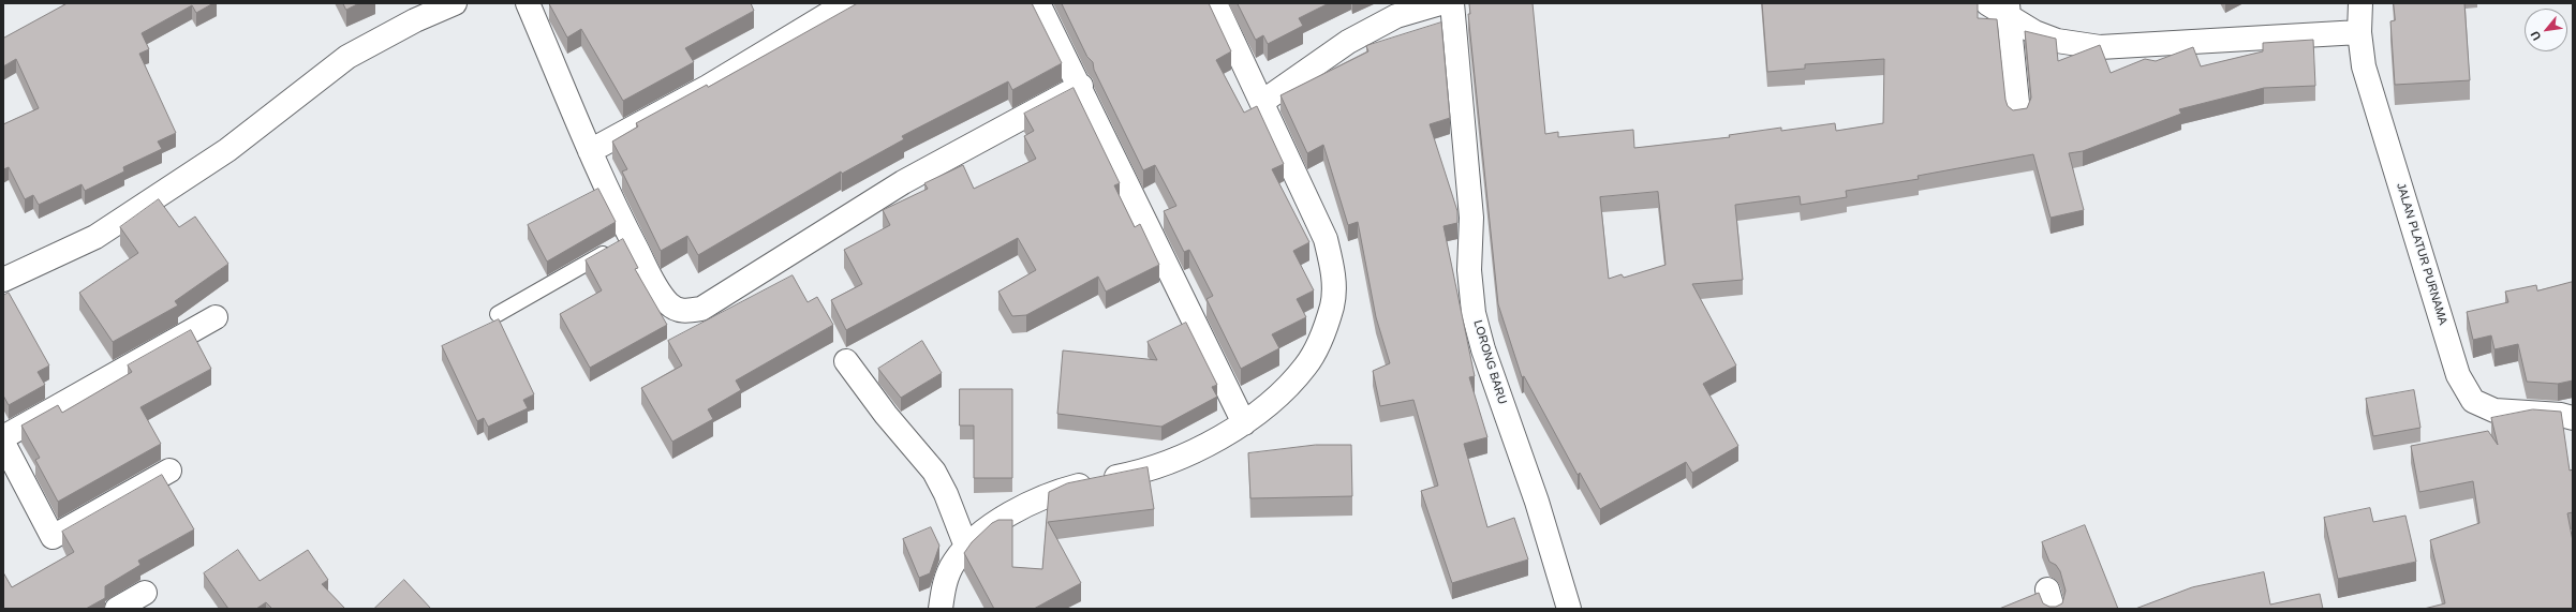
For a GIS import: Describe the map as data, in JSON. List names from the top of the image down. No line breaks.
{"streets":{"street":["JALAN PLATUR PURNAMA","LORONG BARU"]},"north":"bottom left"}
